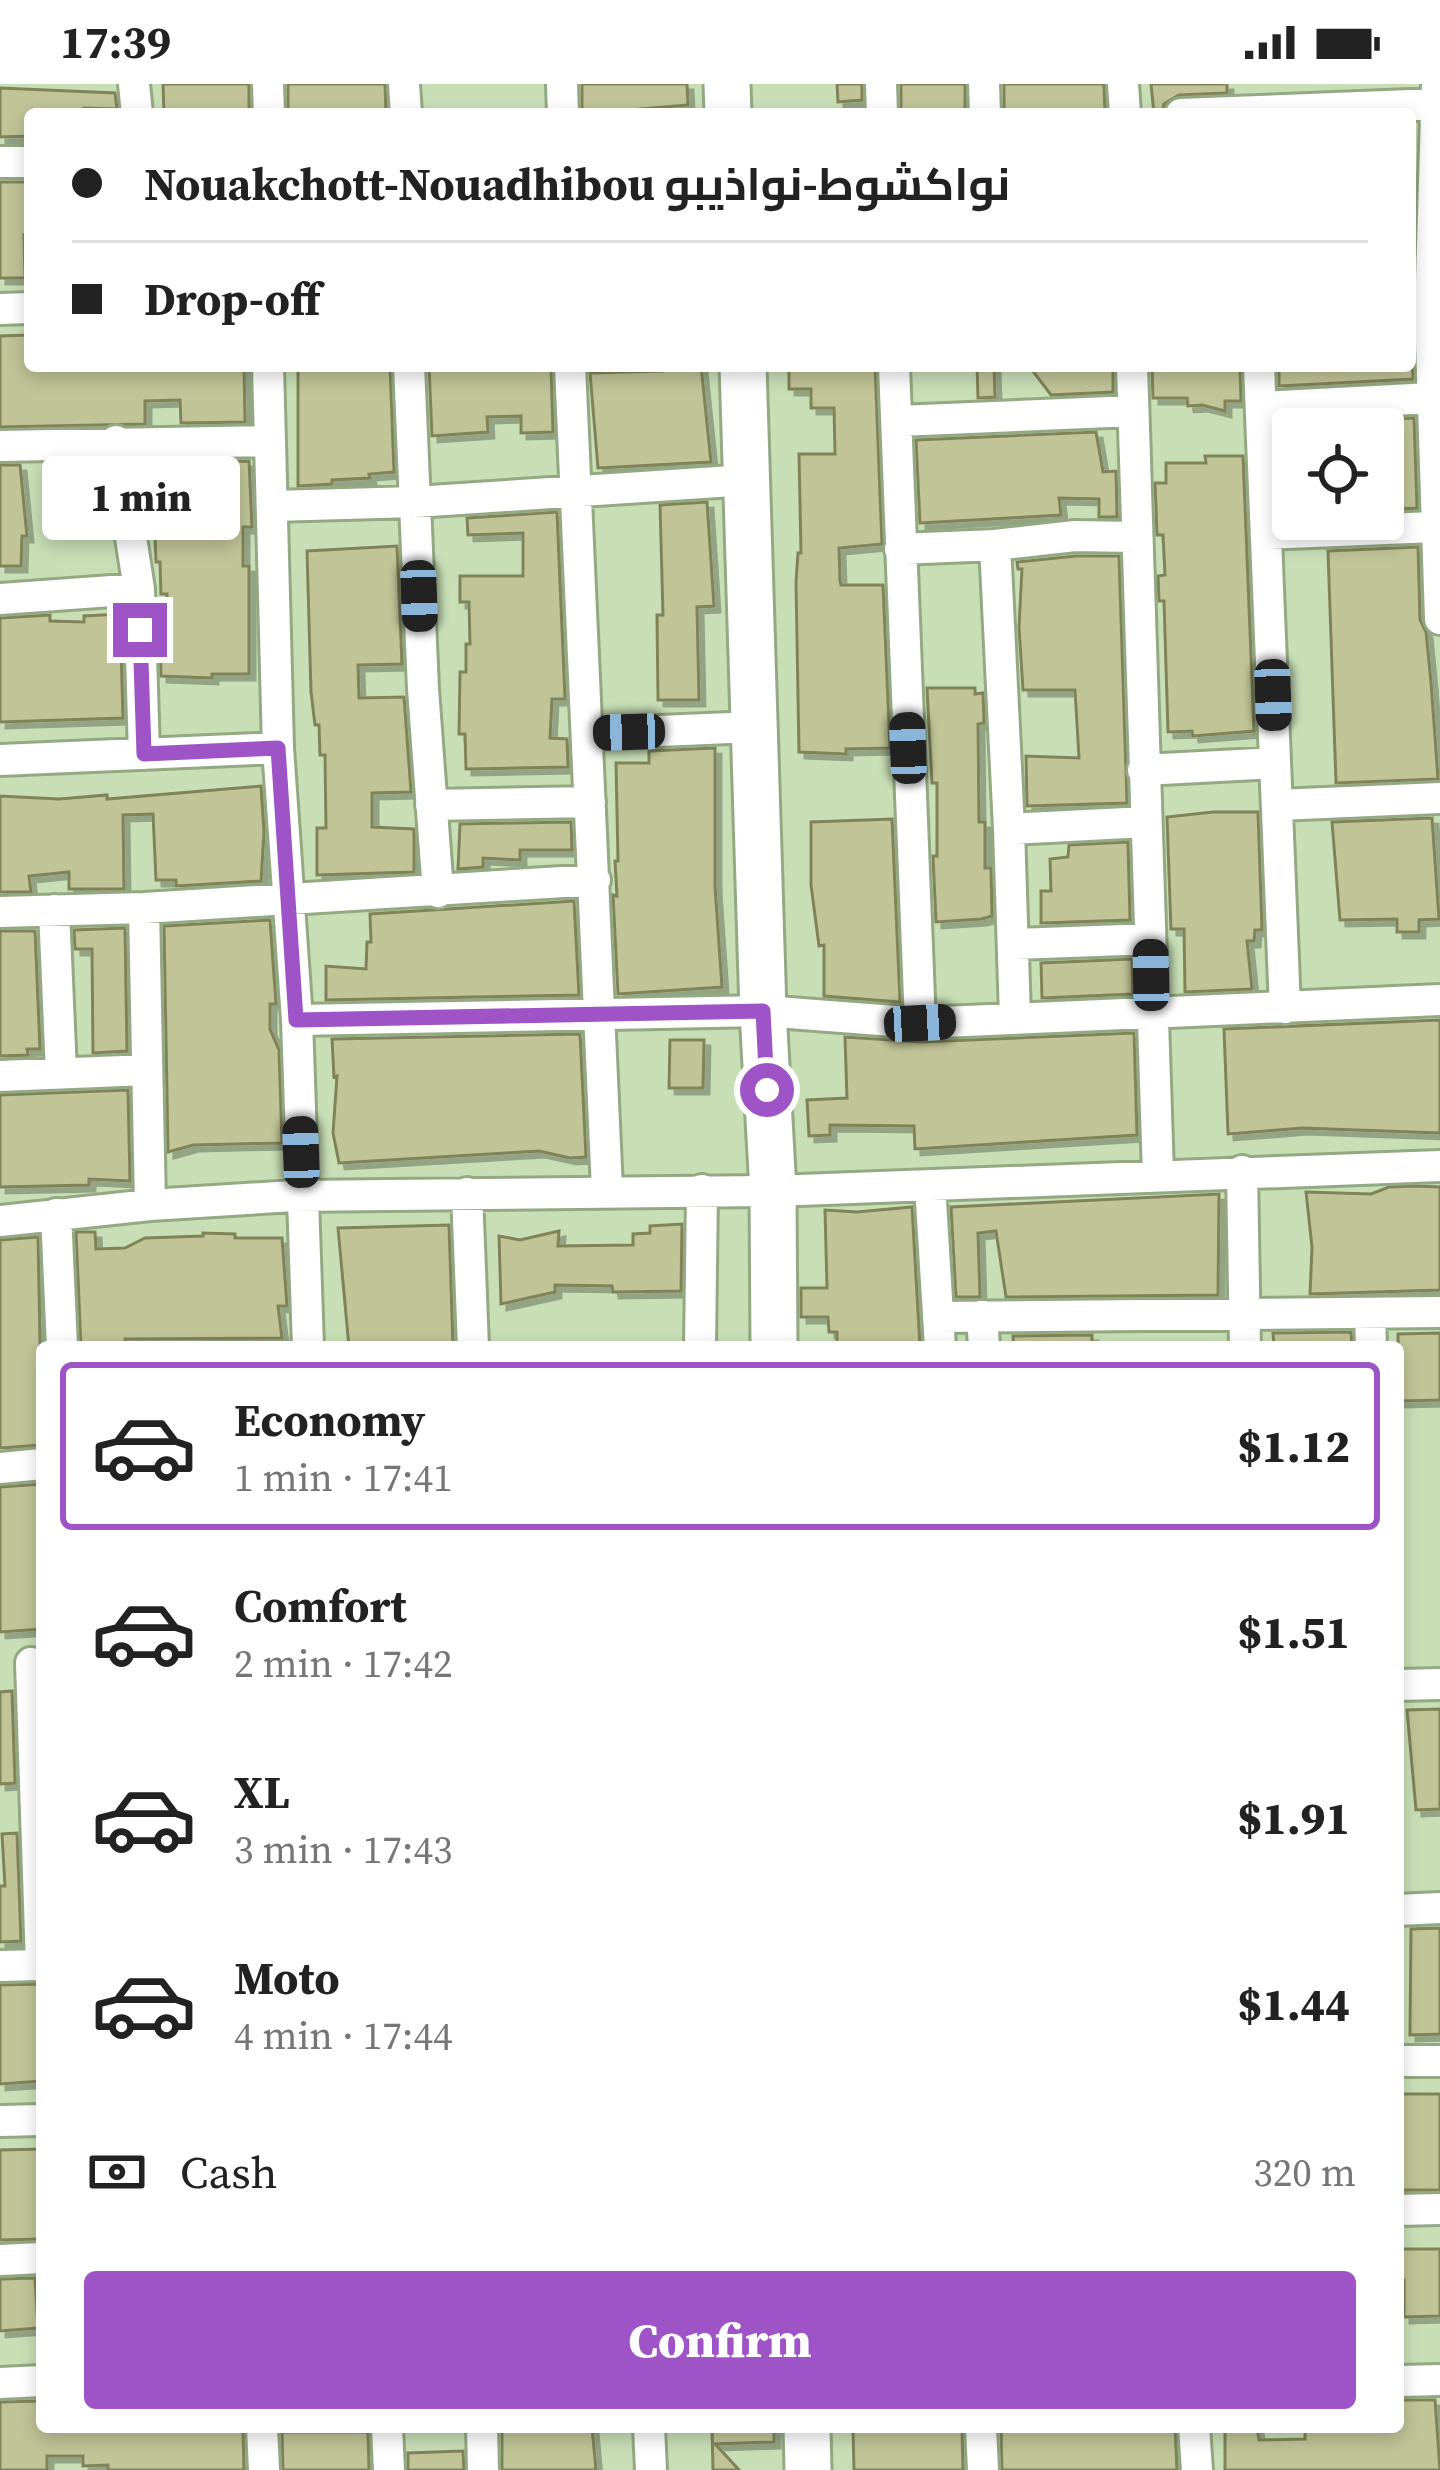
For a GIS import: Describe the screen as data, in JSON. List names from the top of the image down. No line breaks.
{"page":{"status":"17:39","banner":["Nouakchott-Nouadhibou نواكشوط-نواذيبو","Drop-off"],"bubble":"1 min","list":[{"name":"Economy","note":"1 min · 17:41","value":"$1.12"},{"name":"Comfort","note":"2 min · 17:42","value":"$1.51"},{"name":"XL","note":"3 min · 17:43","value":"$1.91"},{"name":"Moto","note":"4 min · 17:44","value":"$1.44"}],"pay":["Cash","320 m"],"buttons":"Confirm"}}
